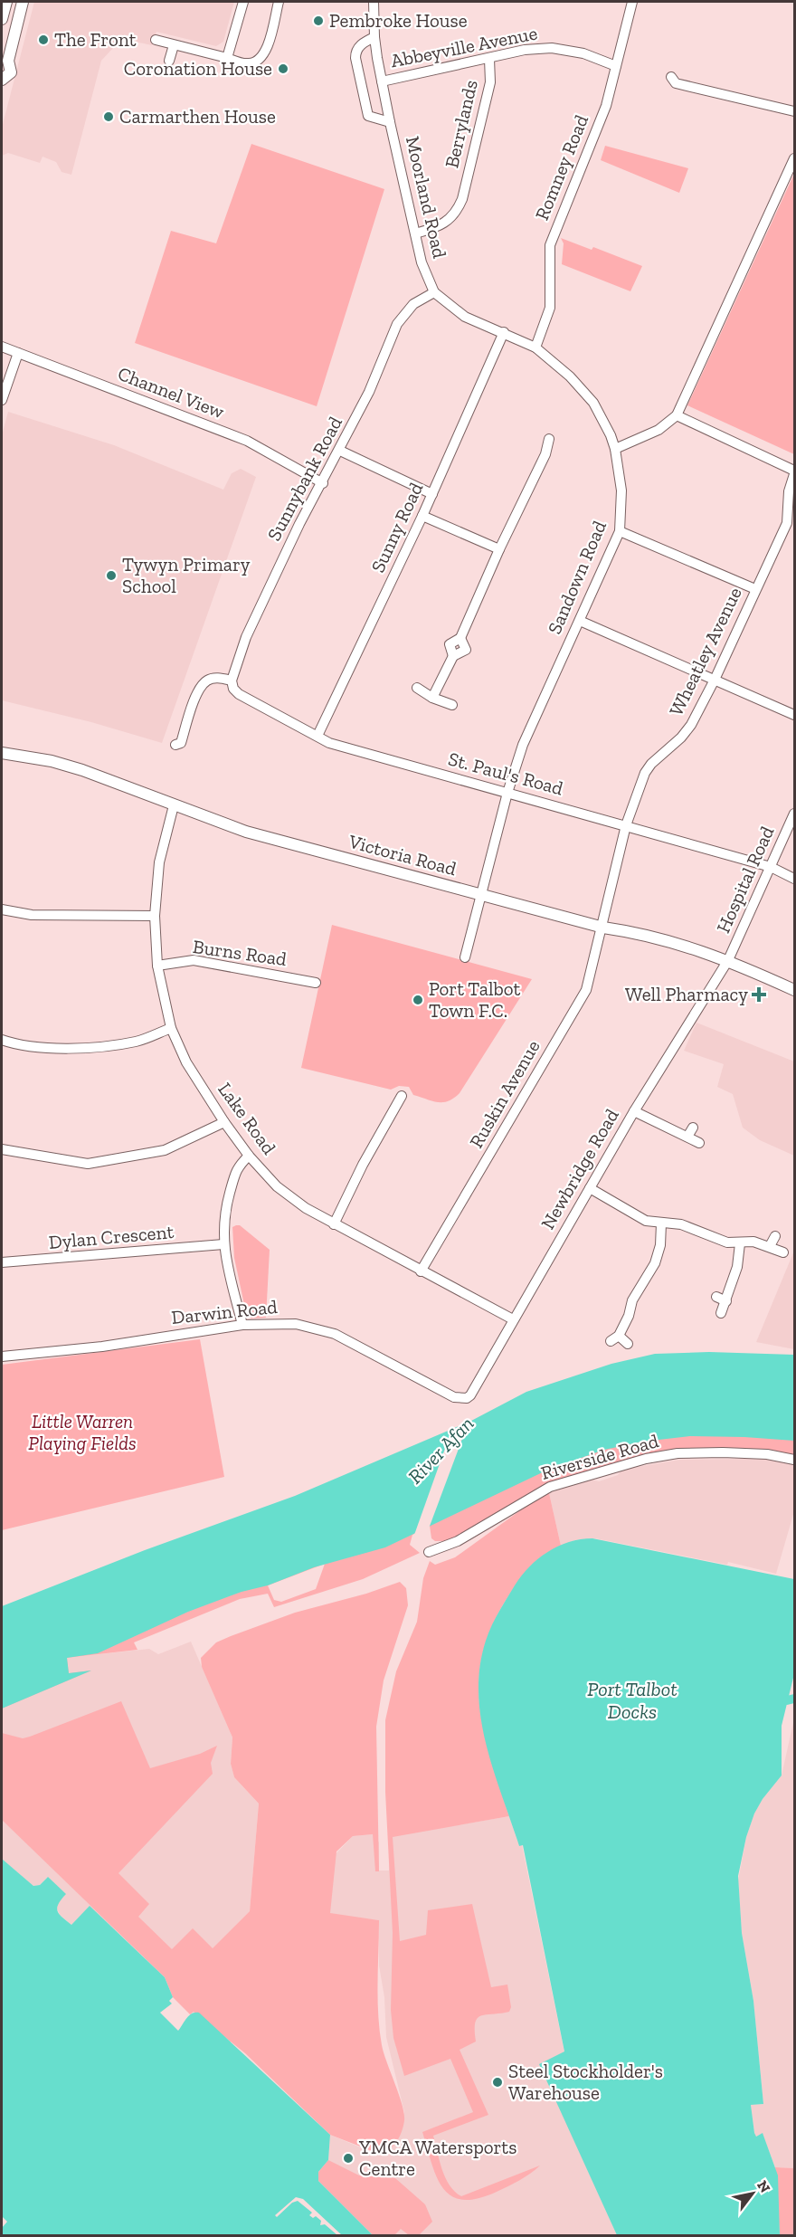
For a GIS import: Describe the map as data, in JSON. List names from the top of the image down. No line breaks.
{"streets":{"street":["Abbeyville Avenue","Berrylands","Romney Road","Moorland Road","Channel View","Sunnybank Road","Sunny Road","Sandown Road","Wheatley Avenue","St. Paul's Road","Victoria Road","Hospital Road","Burns Road","Ruskin Avenue","Lake Road","Newbridge Road","Dylan Crescent","Darwin Road","Riverside Road"]},"crossings":[["Abbeyville Avenue","Berrylands"],["Abbeyville Avenue","Romney Road"],["Abbeyville Avenue","Moorland Road"],["Berrylands","Moorland Road"],["Romney Road","Moorland Road"],["Moorland Road","Sunnybank Road"],["Moorland Road","Sunny Road"],["Moorland Road","Sandown Road"],["Channel View","Sunnybank Road"],["Sunnybank Road","St. Paul's Road"],["Sunny Road","St. Paul's Road"],["Sandown Road","St. Paul's Road"],["Sandown Road","Victoria Road"],["Wheatley Avenue","St. Paul's Road"],["Wheatley Avenue","Victoria Road"],["Wheatley Avenue","Ruskin Avenue"],["St. Paul's Road","Hospital Road"],["Victoria Road","Hospital Road"],["Victoria Road","Ruskin Avenue"],["Victoria Road","Lake Road"],["Victoria Road","Newbridge Road"],["Hospital Road","Newbridge Road"],["Burns Road","Lake Road"],["Ruskin Avenue","Lake Road"],["Lake Road","Newbridge Road"],["Newbridge Road","Darwin Road"]],"water":["River Afan","Port Talbot Docks"],"parks":["Little Warren Playing Fields"],"places":{"other":["Pembroke House","The Front","Coronation House","Carmarthen House","Tywyn Primary School","Port Talbot Town F.C.","Steel Stockholder's Warehouse","YMCA Watersports Centre"],"health":["Well Pharmacy"]},"north":"top right"}
